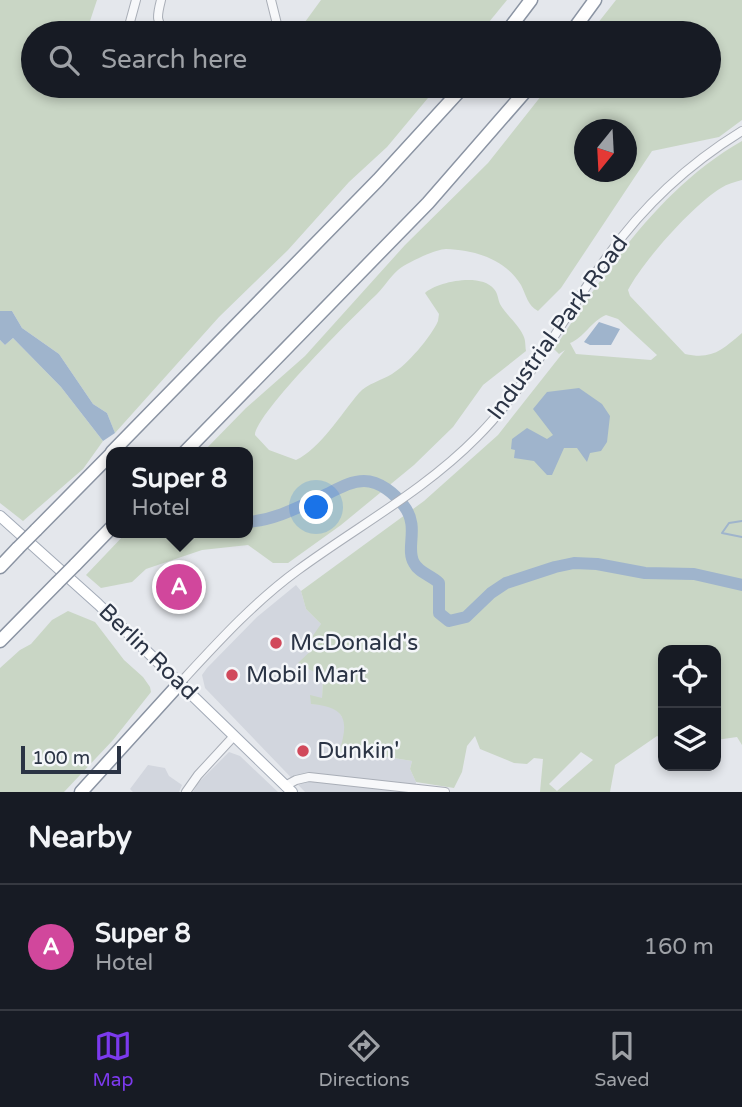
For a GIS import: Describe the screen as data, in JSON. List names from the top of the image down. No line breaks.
{"streets":{"main road":["Berlin Road"],"street":["Industrial Park Road"]},"crossings":[["Industrial Park Road","Berlin Road"]],"places":["McDonald's","Mobil Mart","Dunkin'"],"scale_bar":"100 m","north":"bottom","page":{"search":"Search here","popup":["Super 8","Hotel"],"pins":"A","scale":"100 m","heading":"Nearby","list":[{"mark":"A","name":"Super 8","note":"Hotel","value":"160 m"}],"nav":["Map","Directions","Saved"]}}
